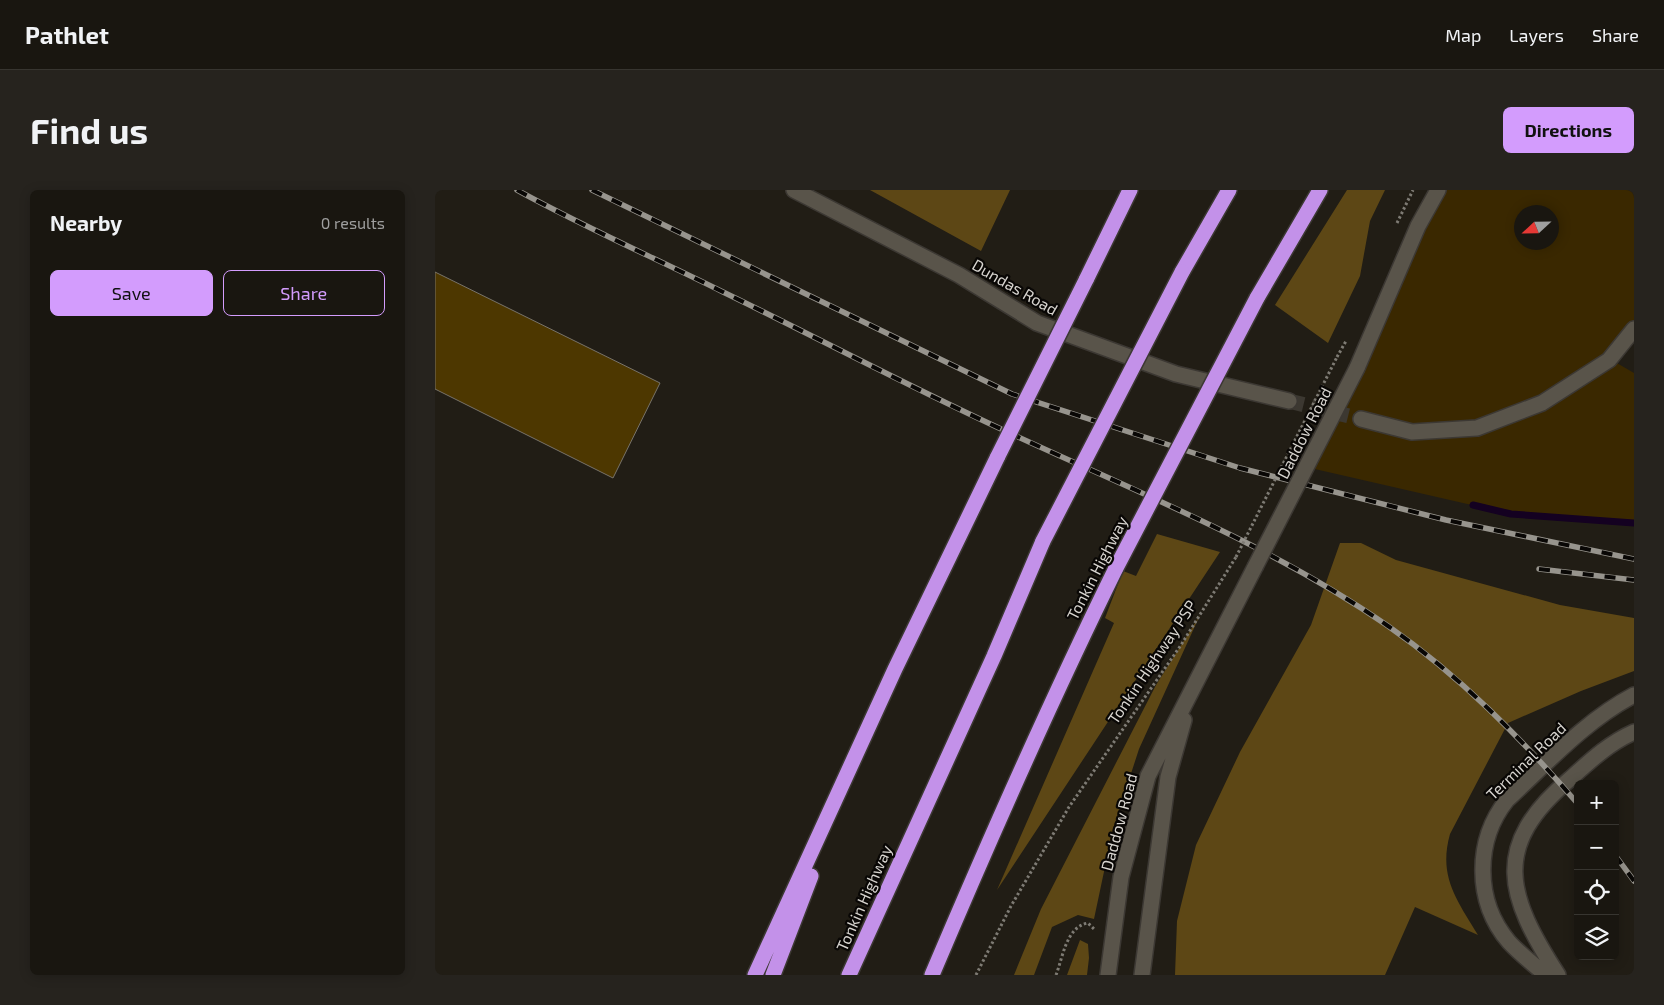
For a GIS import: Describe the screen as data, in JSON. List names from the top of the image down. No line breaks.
{"streets":{"highway":["Tonkin Highway"],"main road":["Dundas Road","Daddow Road","Terminal Road"],"path":["Tonkin Highway PSP"]},"north":"left","page":{"header":"Pathlet","nav":["Map","Layers","Share"],"buttons":["Directions",["Save","Share"]],"title":"Find us","heading":["Nearby","0 results"],"map_buttons":["+","−"]}}
